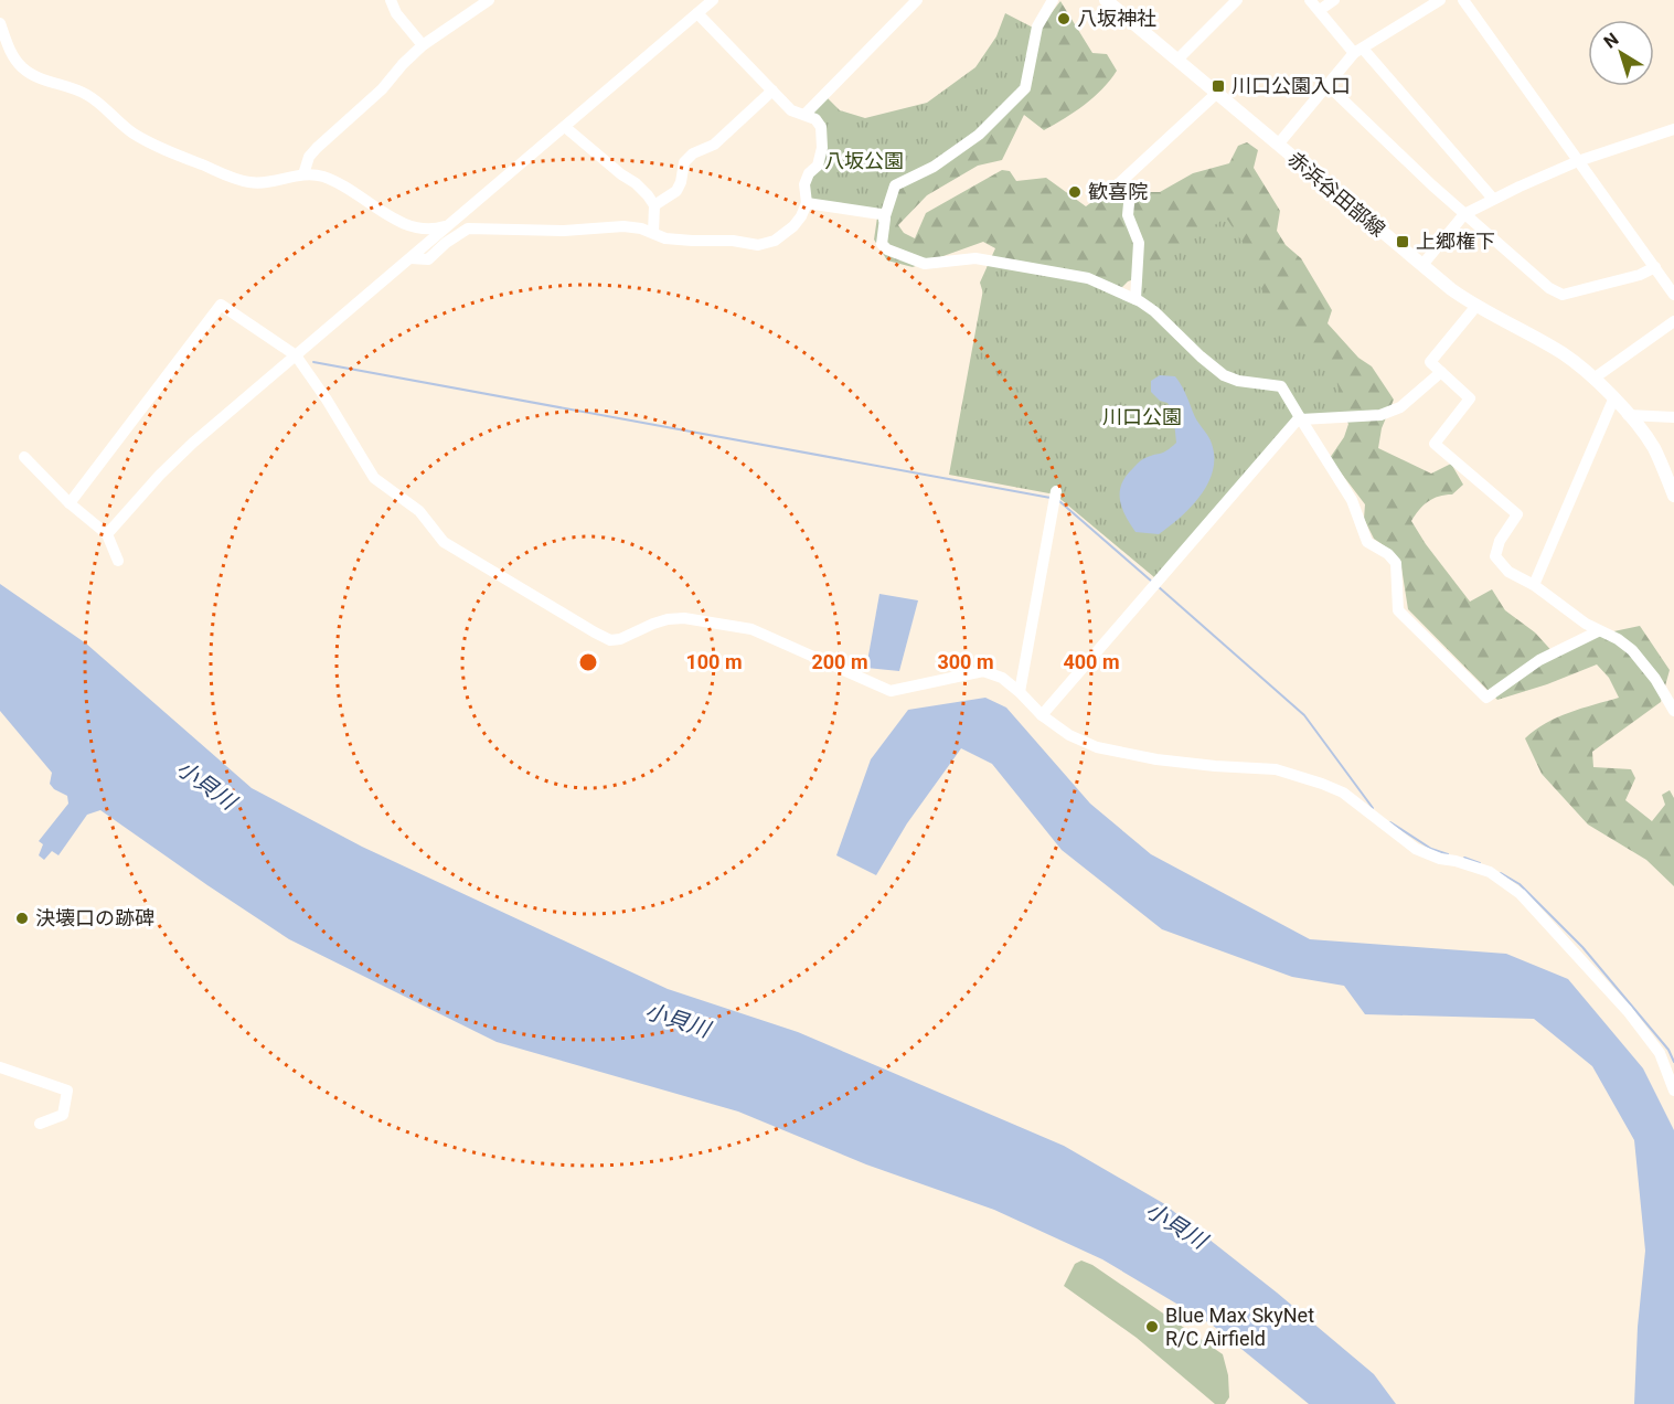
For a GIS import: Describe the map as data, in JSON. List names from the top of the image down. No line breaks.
{"streets":{"main road":["赤浜谷田部線"]},"water":["小貝川"],"parks":["八坂公園","川口公園"],"places":{"other":["八坂神社","歓喜院","決壊口の跡碑","Blue Max SkyNet R/C Airfield"],"transit":["川口公園入口","上郷権下"]},"north":"top left","rings":["100 m","200 m","300 m","400 m"]}
